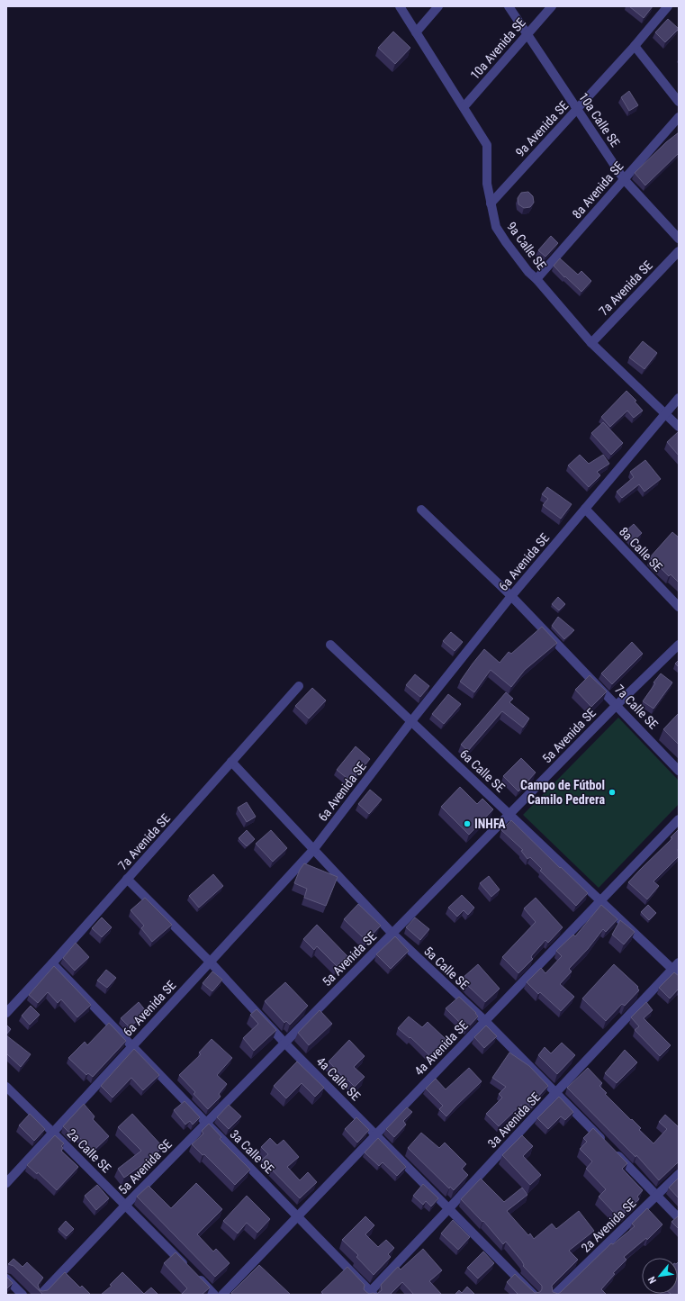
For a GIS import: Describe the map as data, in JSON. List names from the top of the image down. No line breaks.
{"streets":{"street":["10a Avenida SE","10a Calle SE","9a Avenida SE","8a Avenida SE","9a Calle SE","7a Avenida SE","8a Calle SE","6a Avenida SE","7a Calle SE","5a Avenida SE","6a Calle SE","5a Calle SE","4a Avenida SE","4a Calle SE","3a Avenida SE","2a Calle SE","3a Calle SE","2a Avenida SE"]},"crossings":[["10a Avenida SE","10a Calle SE"],["10a Avenida SE","9a Calle SE"],["10a Calle SE","9a Avenida SE"],["10a Calle SE","8a Avenida SE"],["9a Avenida SE","9a Calle SE"],["8a Avenida SE","9a Calle SE"],["9a Calle SE","7a Avenida SE"],["9a Calle SE","6a Avenida SE"],["7a Avenida SE","5a Calle SE"],["7a Avenida SE","4a Calle SE"],["7a Avenida SE","3a Calle SE"],["8a Calle SE","6a Avenida SE"],["6a Avenida SE","7a Calle SE"],["6a Avenida SE","6a Calle SE"],["6a Avenida SE","5a Calle SE"],["6a Avenida SE","4a Calle SE"],["6a Avenida SE","2a Calle SE"],["6a Avenida SE","3a Calle SE"],["7a Calle SE","5a Avenida SE"],["5a Avenida SE","6a Calle SE"],["5a Avenida SE","5a Calle SE"],["5a Avenida SE","4a Calle SE"],["5a Avenida SE","2a Calle SE"],["5a Avenida SE","3a Calle SE"],["6a Calle SE","4a Avenida SE"],["6a Calle SE","3a Avenida SE"],["5a Calle SE","4a Avenida SE"],["5a Calle SE","3a Avenida SE"],["5a Calle SE","2a Avenida SE"],["4a Avenida SE","4a Calle SE"],["4a Avenida SE","3a Calle SE"],["4a Calle SE","3a Avenida SE"],["3a Avenida SE","3a Calle SE"]],"places":["Campo de Fútbol Camilo Pedrera","INHFA"],"north":"bottom left"}
